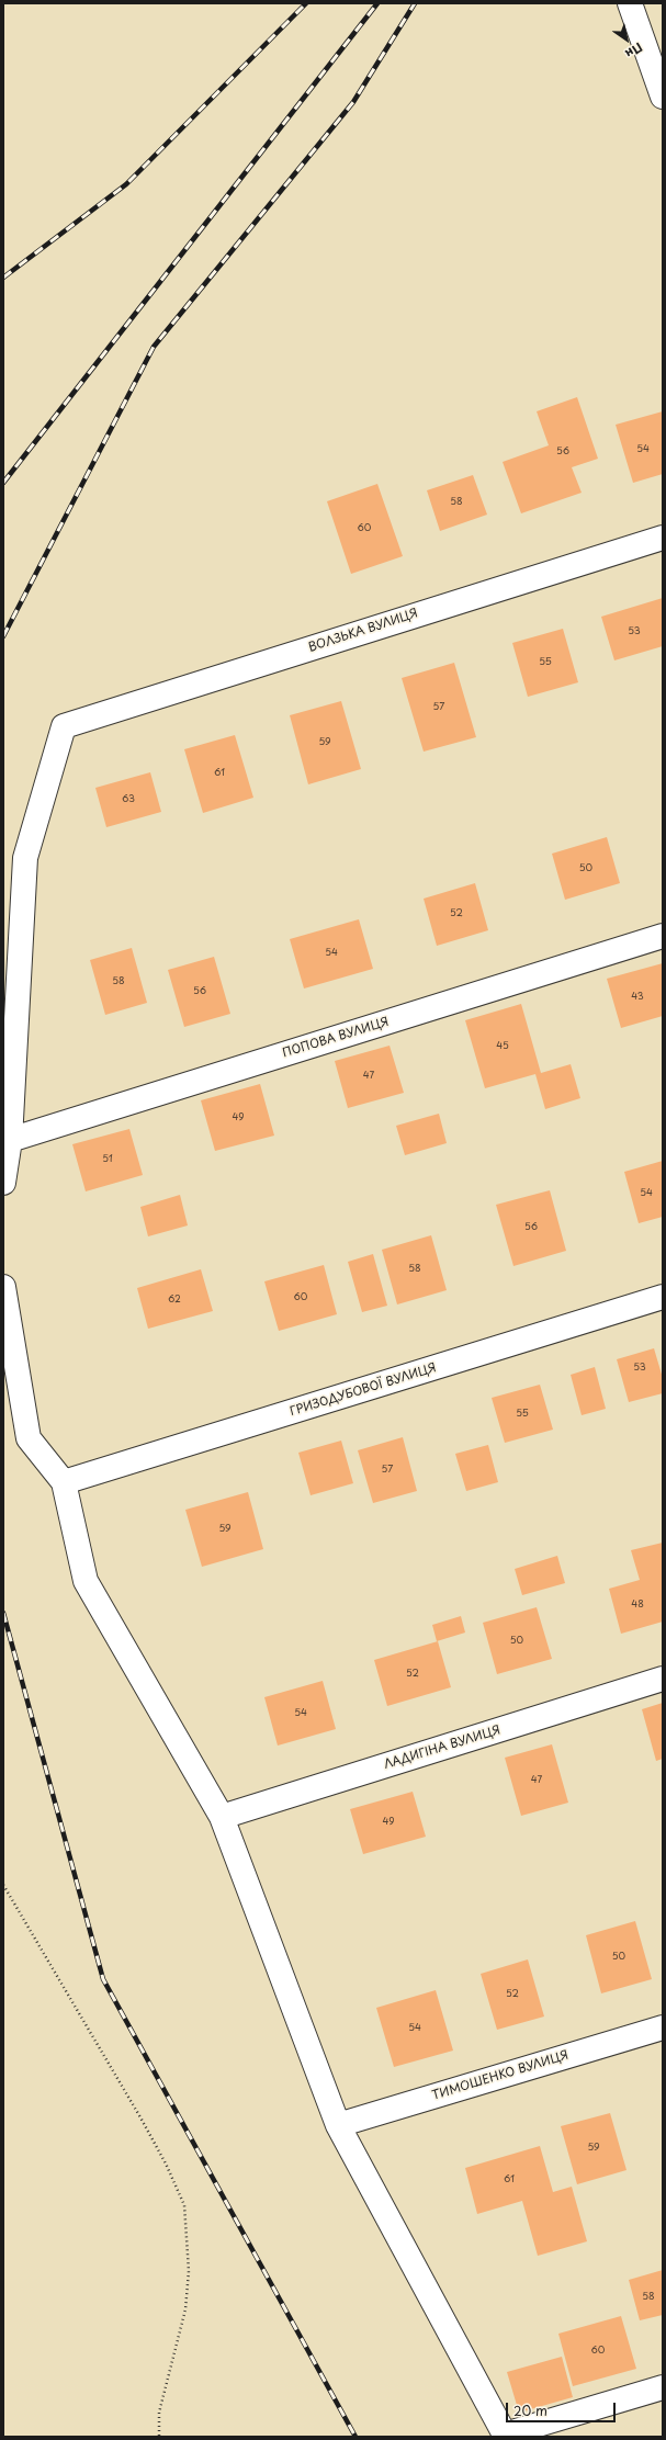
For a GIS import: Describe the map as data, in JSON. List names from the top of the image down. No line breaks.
{"streets":{"street":["ВОЛЗЬКА ВУЛИЦЯ","ПОПОВА ВУЛИЦЯ","ГРИЗОДУБОВОЇ ВУЛИЦЯ","ЛАДИГІНА ВУЛИЦЯ","ТИМОШЕНКО ВУЛИЦЯ"]},"crossings":[["ВОЛЗЬКА ВУЛИЦЯ","ПОПОВА ВУЛИЦЯ"]],"house_numbers":["54","56","58","60","53","55","57","59","61","63","50","52","54","58","56","43","45","47","49","51","54","56","58","60","62","53","55","57","59","48","50","52","54","47","49","50","52","54","59","61","58","60"],"scale_bar":"20 m","north":"bottom right"}
